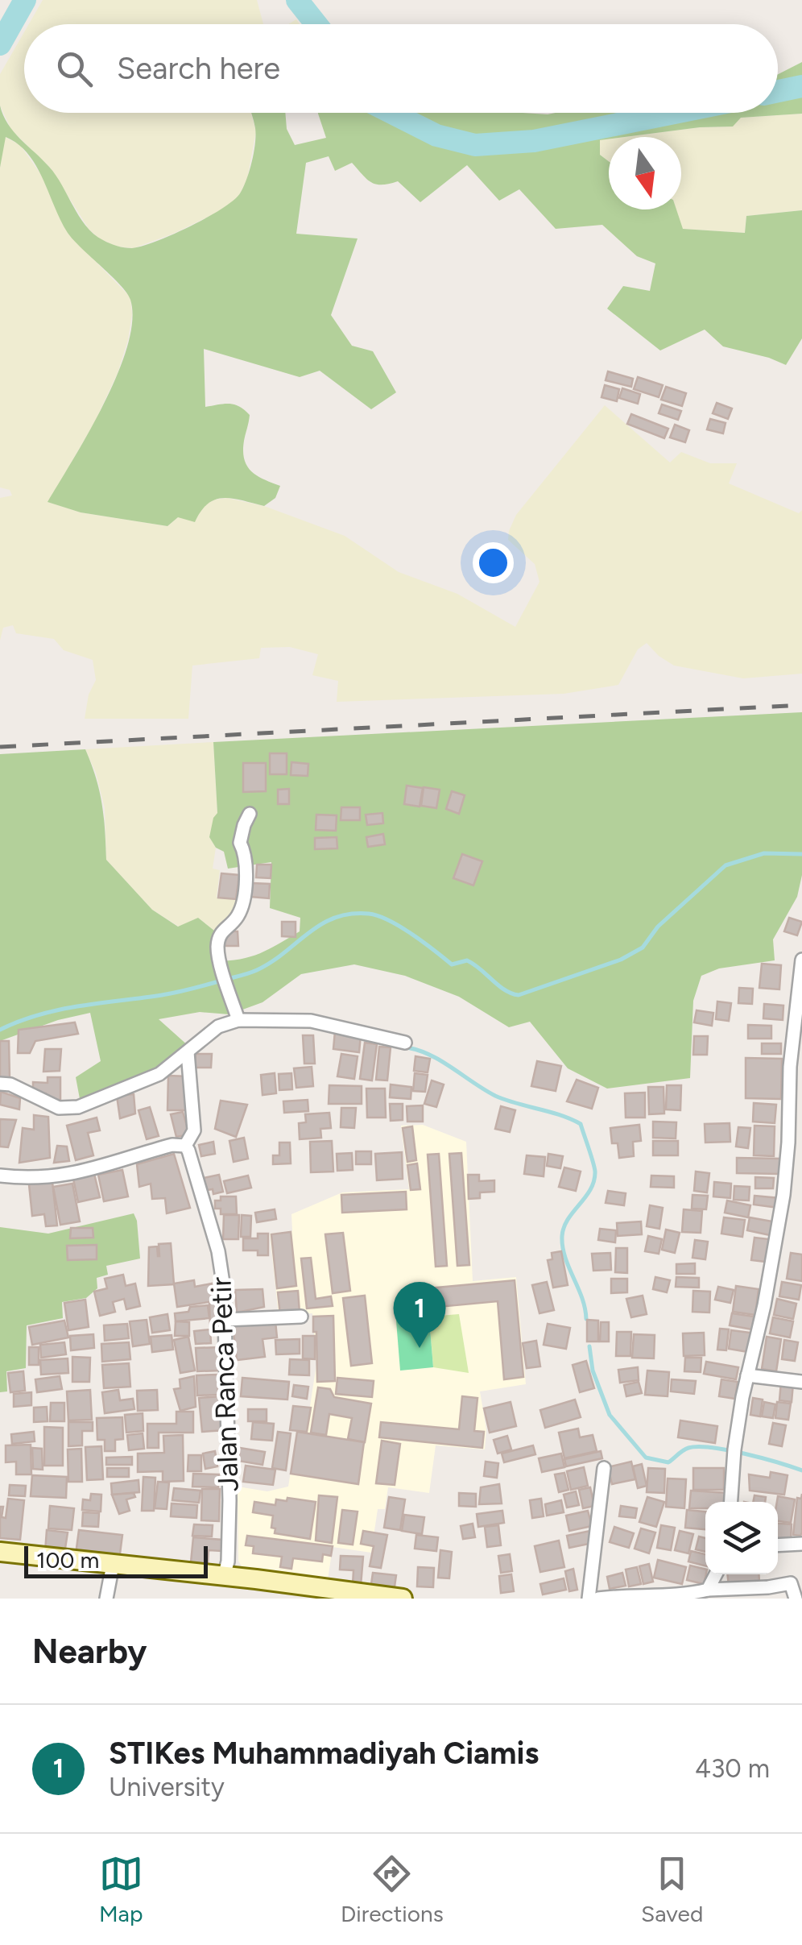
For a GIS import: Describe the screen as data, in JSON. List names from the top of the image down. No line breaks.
{"streets":{"street":["Jalan Ranca Petir"]},"scale_bar":"100 m","north":"bottom","page":{"search":"Search here","pins":"1","scale":"100 m","heading":"Nearby","list":[{"mark":"1","name":"STIKes Muhammadiyah Ciamis","note":"University","value":"430 m"}],"nav":["Map","Directions","Saved"]}}
